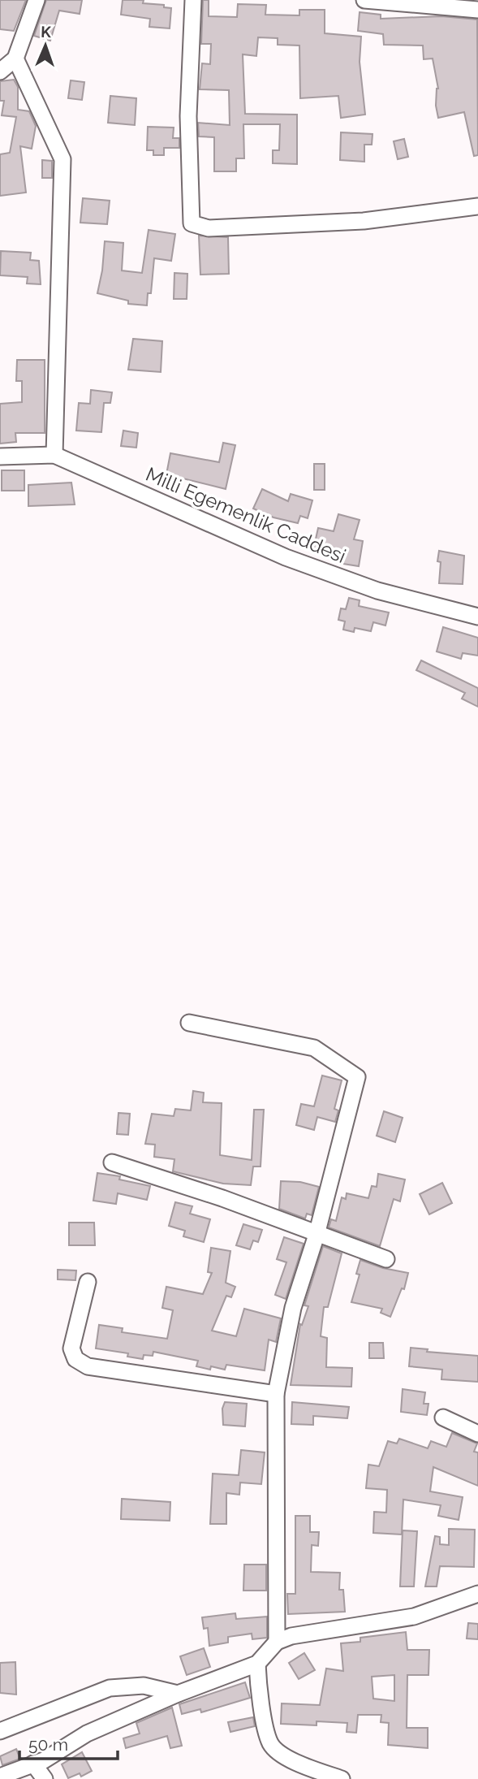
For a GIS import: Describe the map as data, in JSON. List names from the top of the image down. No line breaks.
{"streets":{"street":["Milli Egemenlik Caddesi"]},"scale_bar":"50 m","north":"top"}
